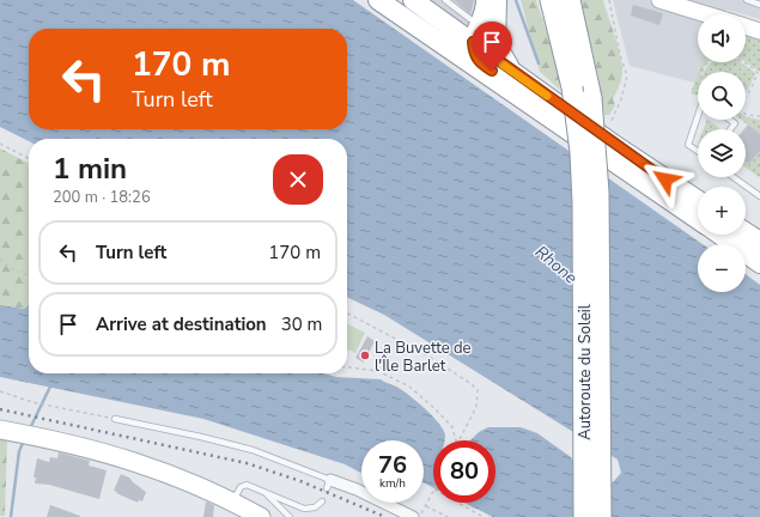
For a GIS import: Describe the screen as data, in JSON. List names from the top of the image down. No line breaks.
{"streets":{"highway":["Autoroute du Soleil"]},"water":["Rhone"],"places":["La Buvette de l'Île Barlet"],"page":{"map_buttons":["+","−"],"turn":["170 m","Turn left"],"heading":["1 min","200 m · 18:26"],"list":[{"name":"Turn left","value":"170 m"},{"name":"Arrive at destination","value":"30 m"}],"speed":"76 km/h","limit":"80"}}
